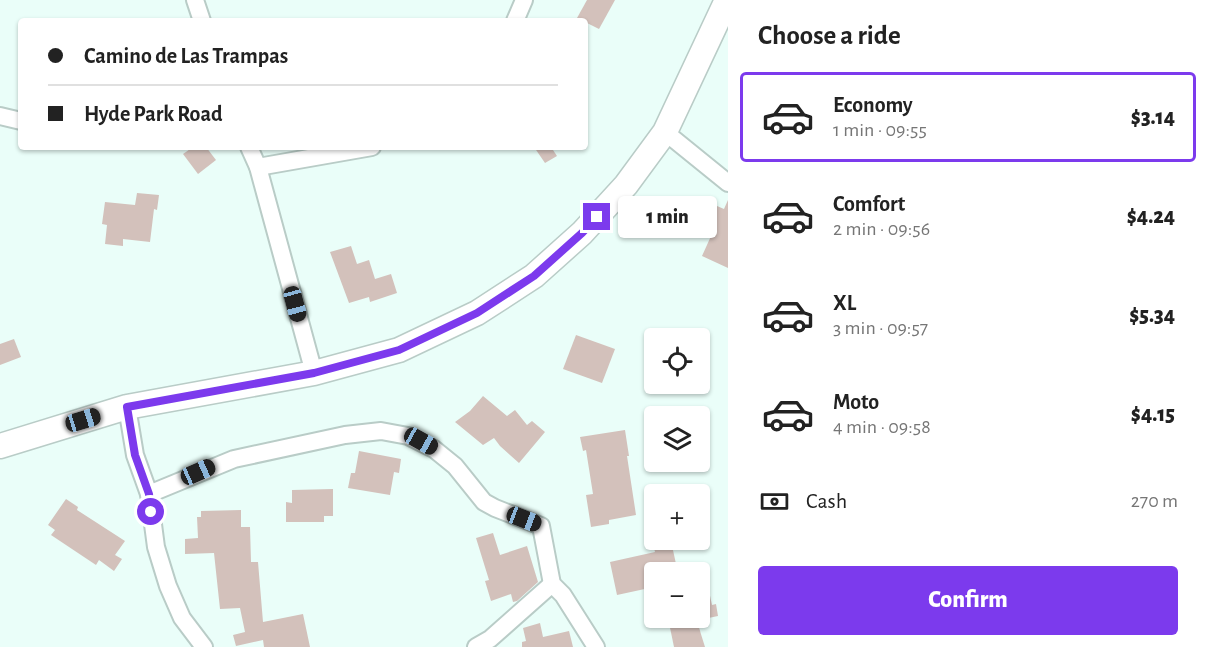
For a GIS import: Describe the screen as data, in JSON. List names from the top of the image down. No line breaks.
{"page":{"heading":"Choose a ride","banner":["Camino de Las Trampas","Hyde Park Road"],"list":[{"name":"Economy","note":"1 min · 09:55","value":"$3.14"},{"name":"Comfort","note":"2 min · 09:56","value":"$4.24"},{"name":"XL","note":"3 min · 09:57","value":"$5.34"},{"name":"Moto","note":"4 min · 09:58","value":"$4.15"}],"bubble":"1 min","map_buttons":["+","−"],"pay":["Cash","270 m"],"buttons":"Confirm"}}
